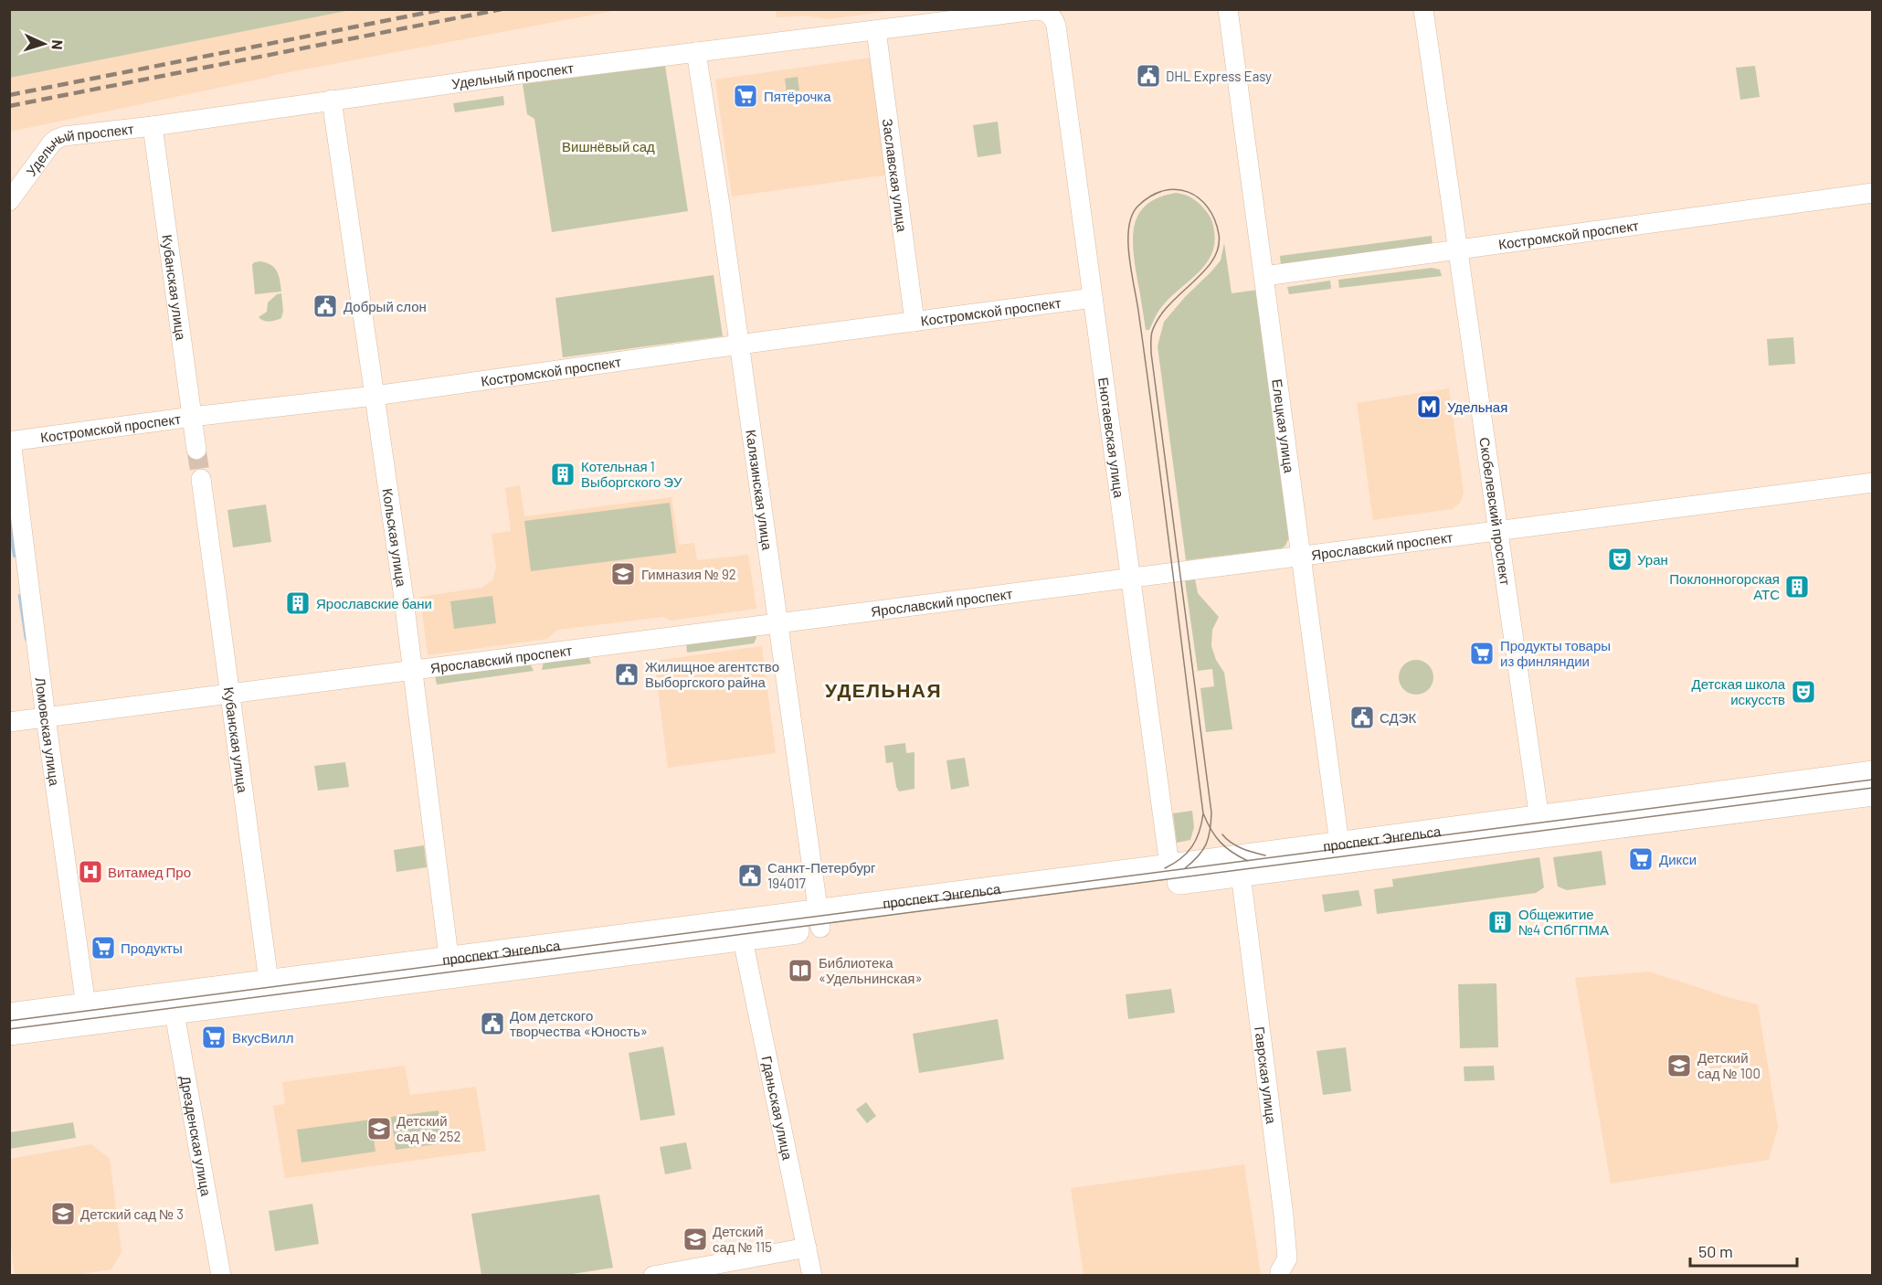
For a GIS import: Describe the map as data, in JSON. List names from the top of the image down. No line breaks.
{"streets":{"main road":["проспект Энгельса"],"street":["Удельный проспект","Заславская улица","Костромской проспект","Кубанская улица","Елецкая улица","Енотаевская улица","Калязинская улица","Скобелевский проспект","Кольская улица","Ярославский проспект","Ломовская улица","Гаврская улица","Гданьская улица","Дрезденская улица"]},"crossings":[["Удельный проспект","Заславская улица"],["Удельный проспект","Кубанская улица"],["Удельный проспект","Енотаевская улица"],["Удельный проспект","Калязинская улица"],["Удельный проспект","Кольская улица"],["Заславская улица","Костромской проспект"],["Костромской проспект","Кубанская улица"],["Костромской проспект","Елецкая улица"],["Костромской проспект","Енотаевская улица"],["Костромской проспект","Калязинская улица"],["Костромской проспект","Скобелевский проспект"],["Костромской проспект","Кольская улица"],["Костромской проспект","Ломовская улица"],["Кубанская улица","Ярославский проспект"],["Кубанская улица","проспект Энгельса"],["Елецкая улица","Ярославский проспект"],["Елецкая улица","проспект Энгельса"],["Енотаевская улица","Ярославский проспект"],["Енотаевская улица","проспект Энгельса"],["Калязинская улица","Ярославский проспект"],["Калязинская улица","проспект Энгельса"],["Скобелевский проспект","Ярославский проспект"],["Скобелевский проспект","проспект Энгельса"],["Кольская улица","Ярославский проспект"],["Кольская улица","проспект Энгельса"],["Ярославский проспект","Ломовская улица"],["Ломовская улица","проспект Энгельса"],["проспект Энгельса","Гаврская улица"],["проспект Энгельса","Гданьская улица"],["проспект Энгельса","Дрезденская улица"]],"districts":["УДЕЛЬНАЯ"],"parks":["Вишнёвый сад"],"places":{"public building":["DHL Express Easy","Добрый слон","Жилищное агентство Выборгского райна","СДЭК","Санкт-Петербург 194017","Дом детского творчества «Юность»"],"supermarket":["Пятёрочка","Продукты товары из финляндии","Дикси","Продукты","ВкусВилл"],"metro station":["Удельная"],"building":["Котельная 1 Выборгского ЭУ","Поклонногорская АТС","Ярославские бани","Общежитие №4 СПбГПМА"],"theatre":["Уран","Детская школа искусств"],"school or university":["Гимназия № 92","Детский сад № 100","Детский сад № 252","Детский сад № 3","Детский сад № 115"],"hospital":["Витамед Про"],"library":["Библиотека «Удельнинская»"]},"scale_bar":"50 m","north":"right"}
